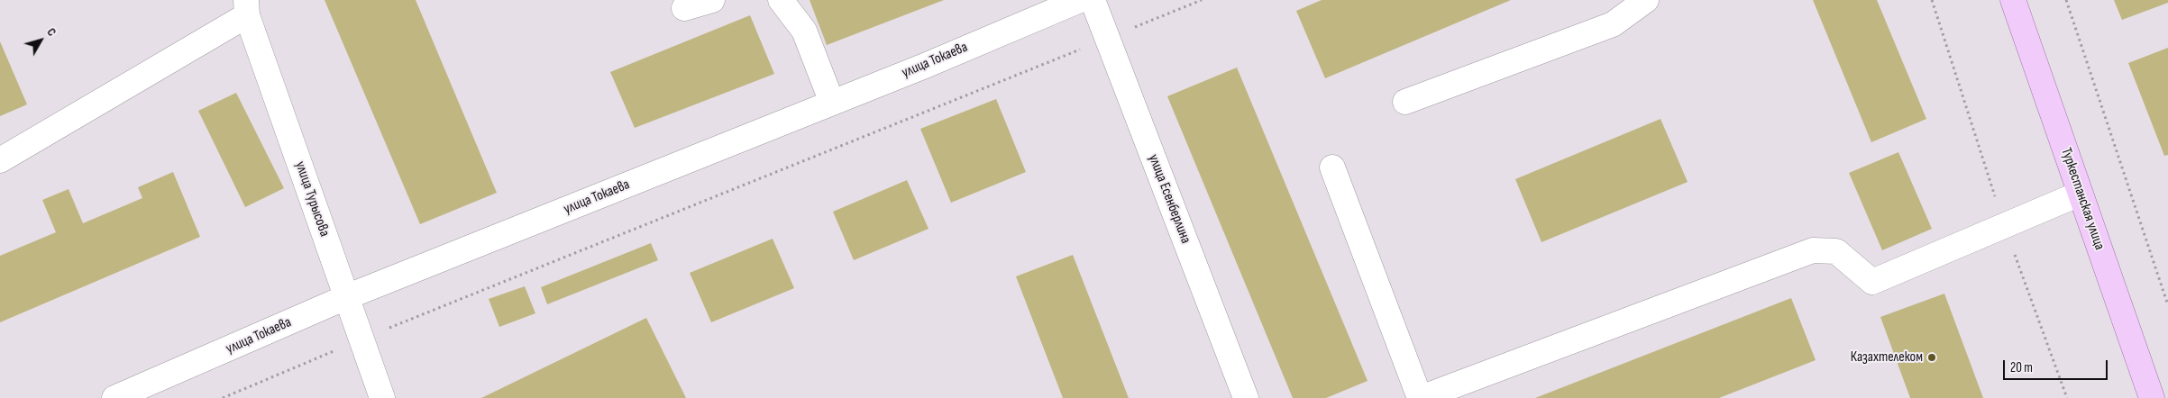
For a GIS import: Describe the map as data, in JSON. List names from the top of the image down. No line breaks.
{"streets":{"main road":["Туркестанская улица"],"street":["улица Токаева","улица Турысова","улица Есенберлина"]},"crossings":[["улица Токаева","улица Турысова"]],"places":["Казахтелеком"],"scale_bar":"20 m","north":"top right"}
